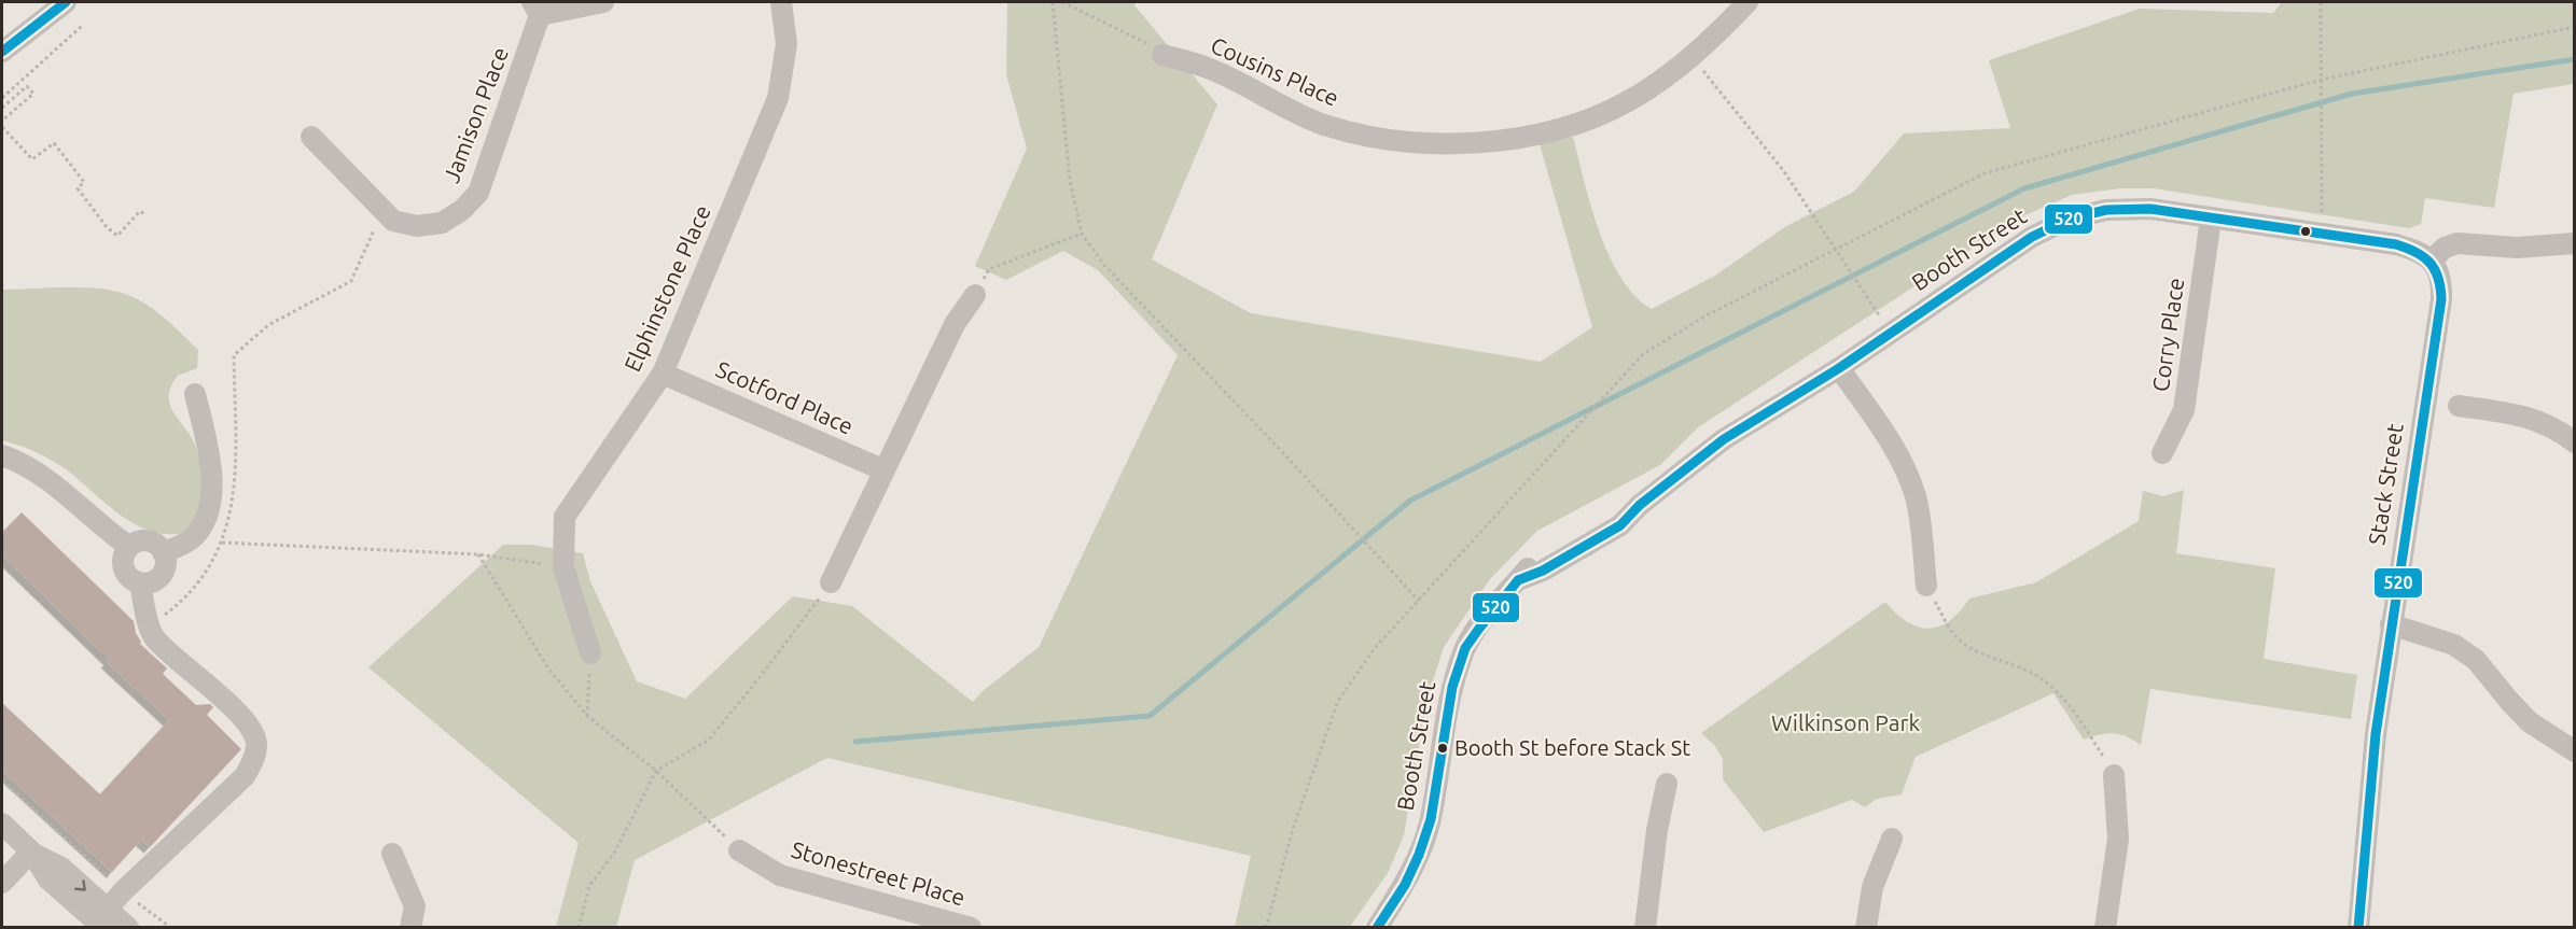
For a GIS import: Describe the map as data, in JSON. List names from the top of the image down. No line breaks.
{"streets":{"street":["Cousins Place","Jamison Place","Booth Street","Elphinstone Place","Corry Place","Scotford Place","Stack Street","Stonestreet Place"]},"crossings":[["Booth Street","Corry Place"],["Booth Street","Stack Street"],["Elphinstone Place","Scotford Place"]],"parks":["Wilkinson Park"],"places":["Booth St before Stack St"],"lines":["transit line 520"]}
